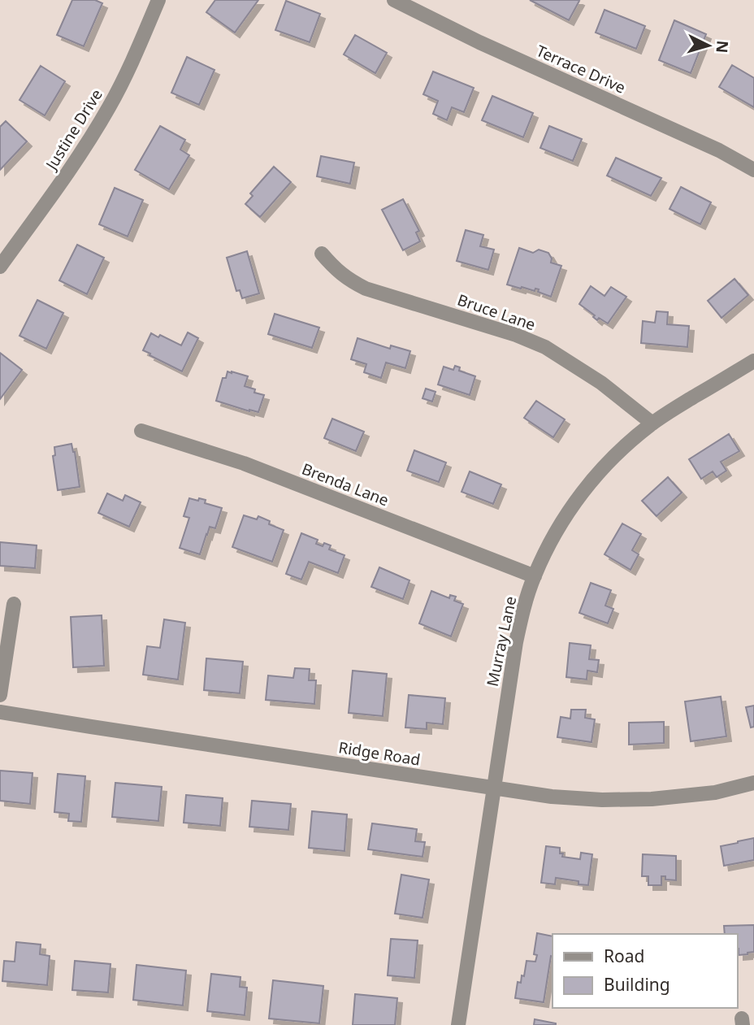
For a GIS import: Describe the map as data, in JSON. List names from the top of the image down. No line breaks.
{"streets":{"street":["Terrace Drive","Justine Drive","Bruce Lane","Brenda Lane","Murray Lane","Ridge Road"]},"crossings":[["Bruce Lane","Murray Lane"],["Brenda Lane","Murray Lane"],["Murray Lane","Ridge Road"]],"legend":["Road","Building"],"north":"right"}
